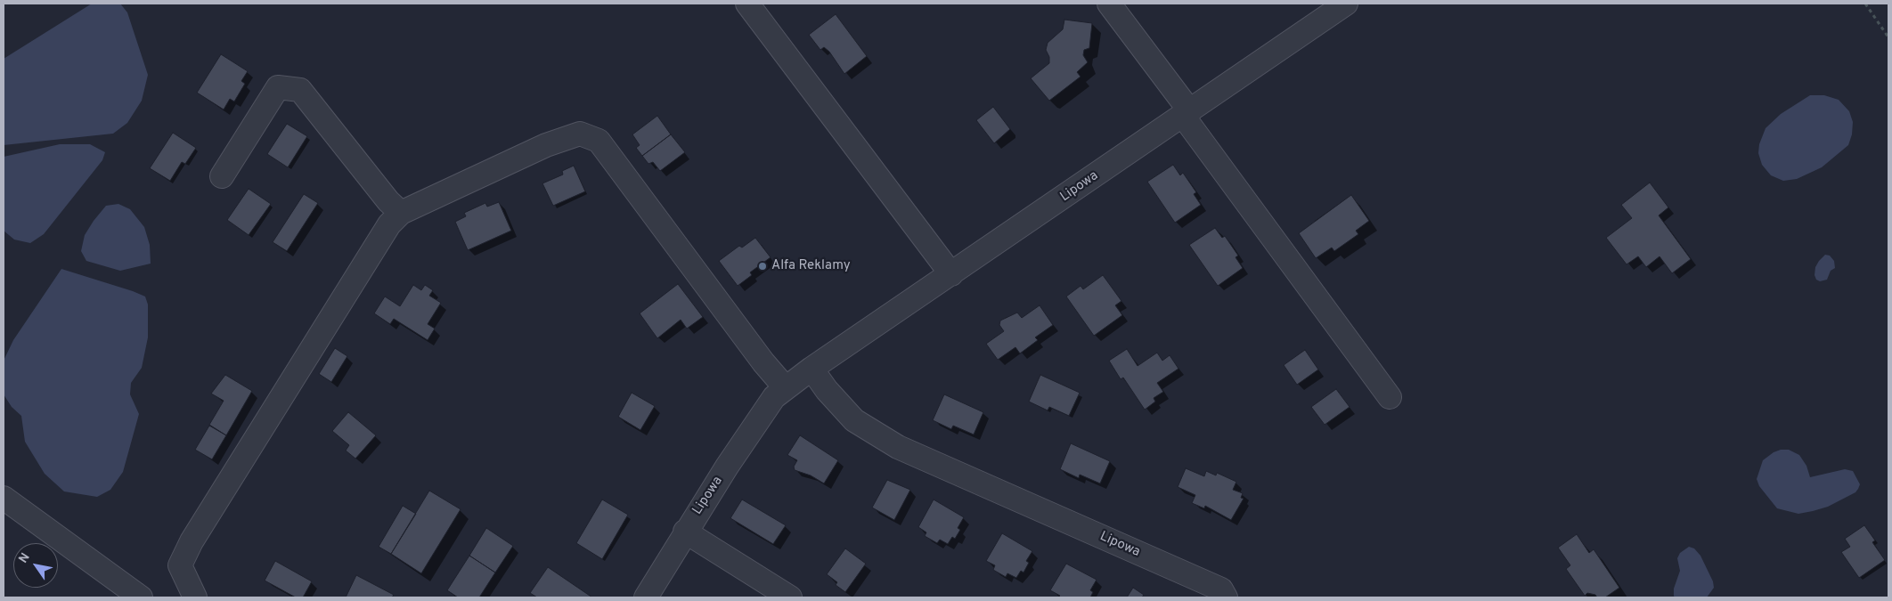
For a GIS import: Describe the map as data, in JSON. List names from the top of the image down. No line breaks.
{"streets":{"street":["Lipowa"]},"places":["Alfa Reklamy"],"north":"top left"}
